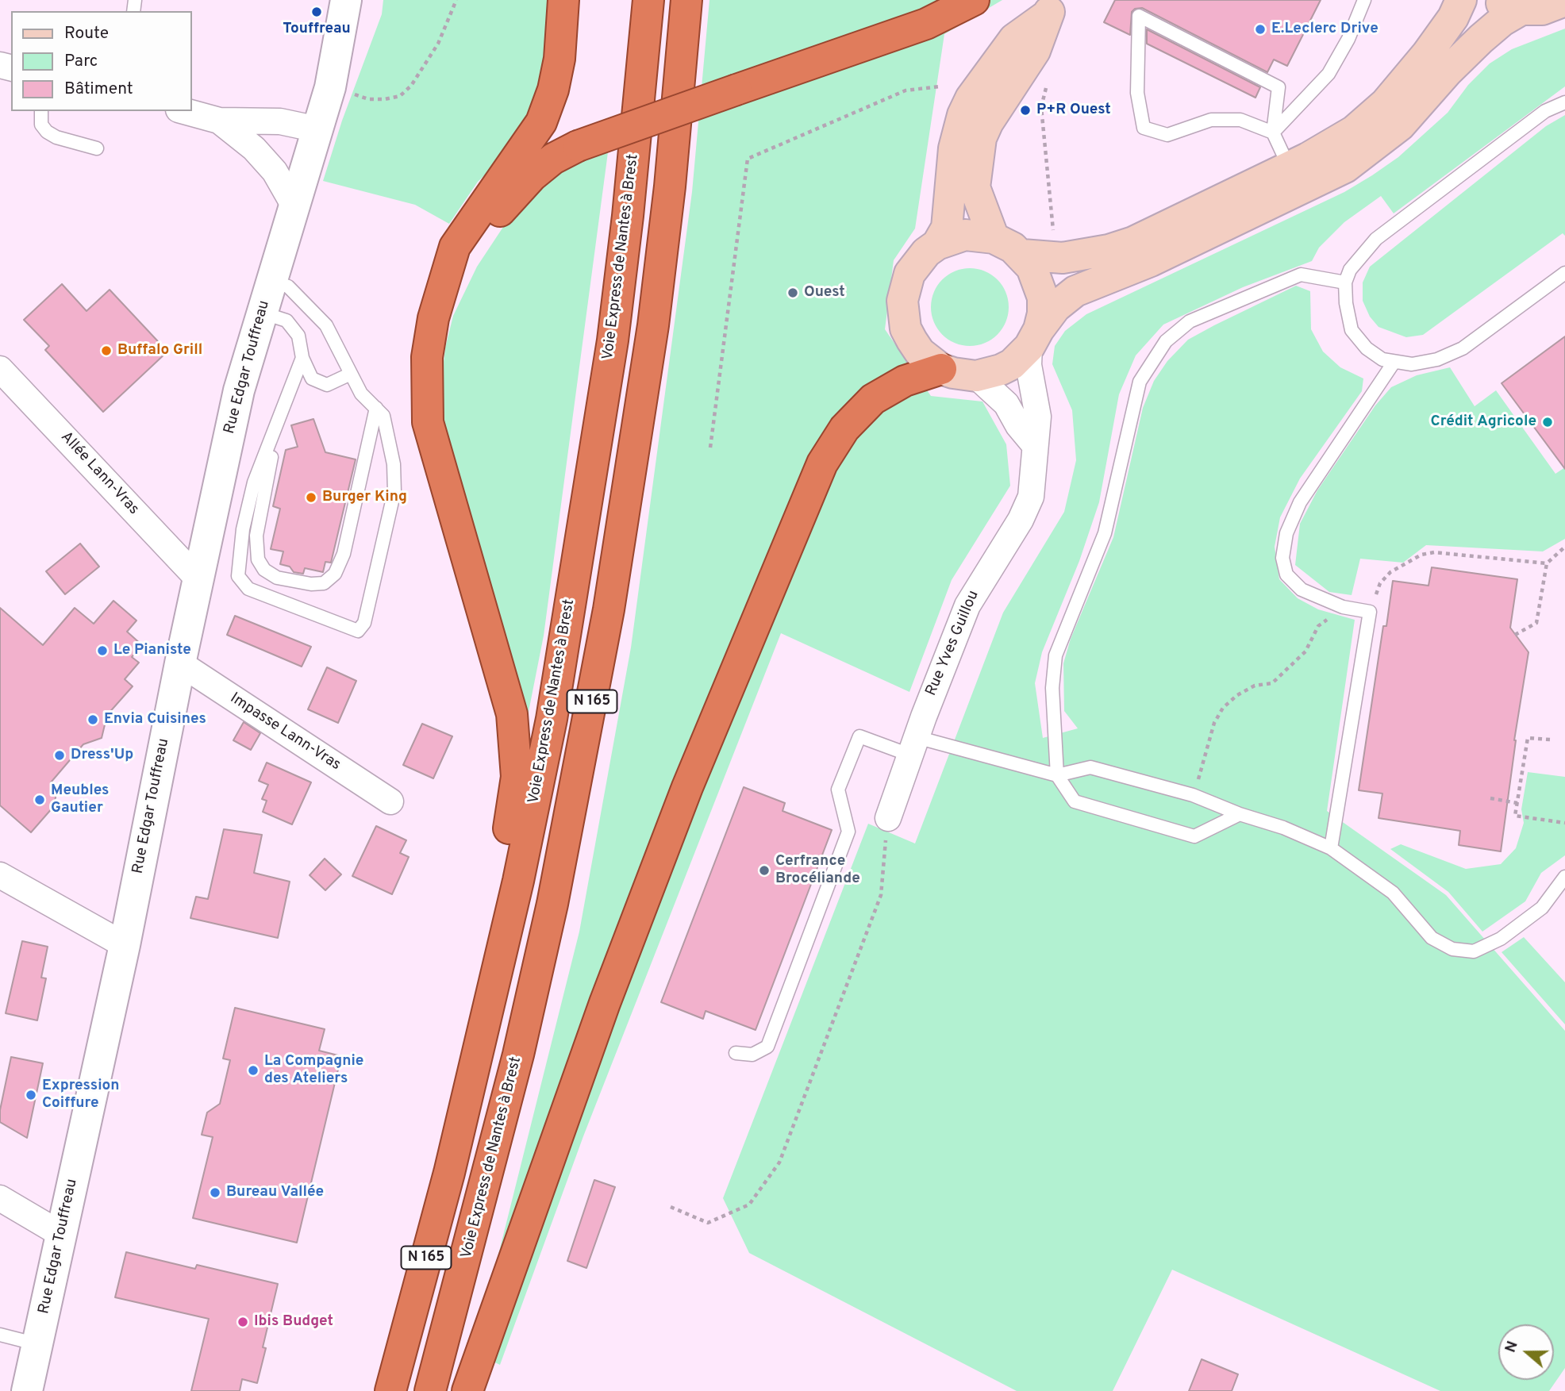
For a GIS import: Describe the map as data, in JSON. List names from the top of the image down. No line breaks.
{"streets":{"highway":["Voie Express de Nantes à Brest","N 165"],"street":["Rue Edgar Touffreau","Allée Lann-Vras","Rue Yves Guillou","Impasse Lann-Vras"]},"crossings":[["Rue Edgar Touffreau","Allée Lann-Vras"],["Rue Edgar Touffreau","Impasse Lann-Vras"]],"places":["Touffreau","E.Leclerc Drive","P+R Ouest","Ouest","Buffalo Grill","Crédit Agricole","Burger King","Le Pianiste","Envia Cuisines","Dress'Up","Meubles Gautier","Cerfrance Brocéliande","La Compagnie des Ateliers","Expression Coiffure","Bureau Vallée","Ibis Budget"],"legend":["Route","Parc","Bâtiment"],"north":"left"}
